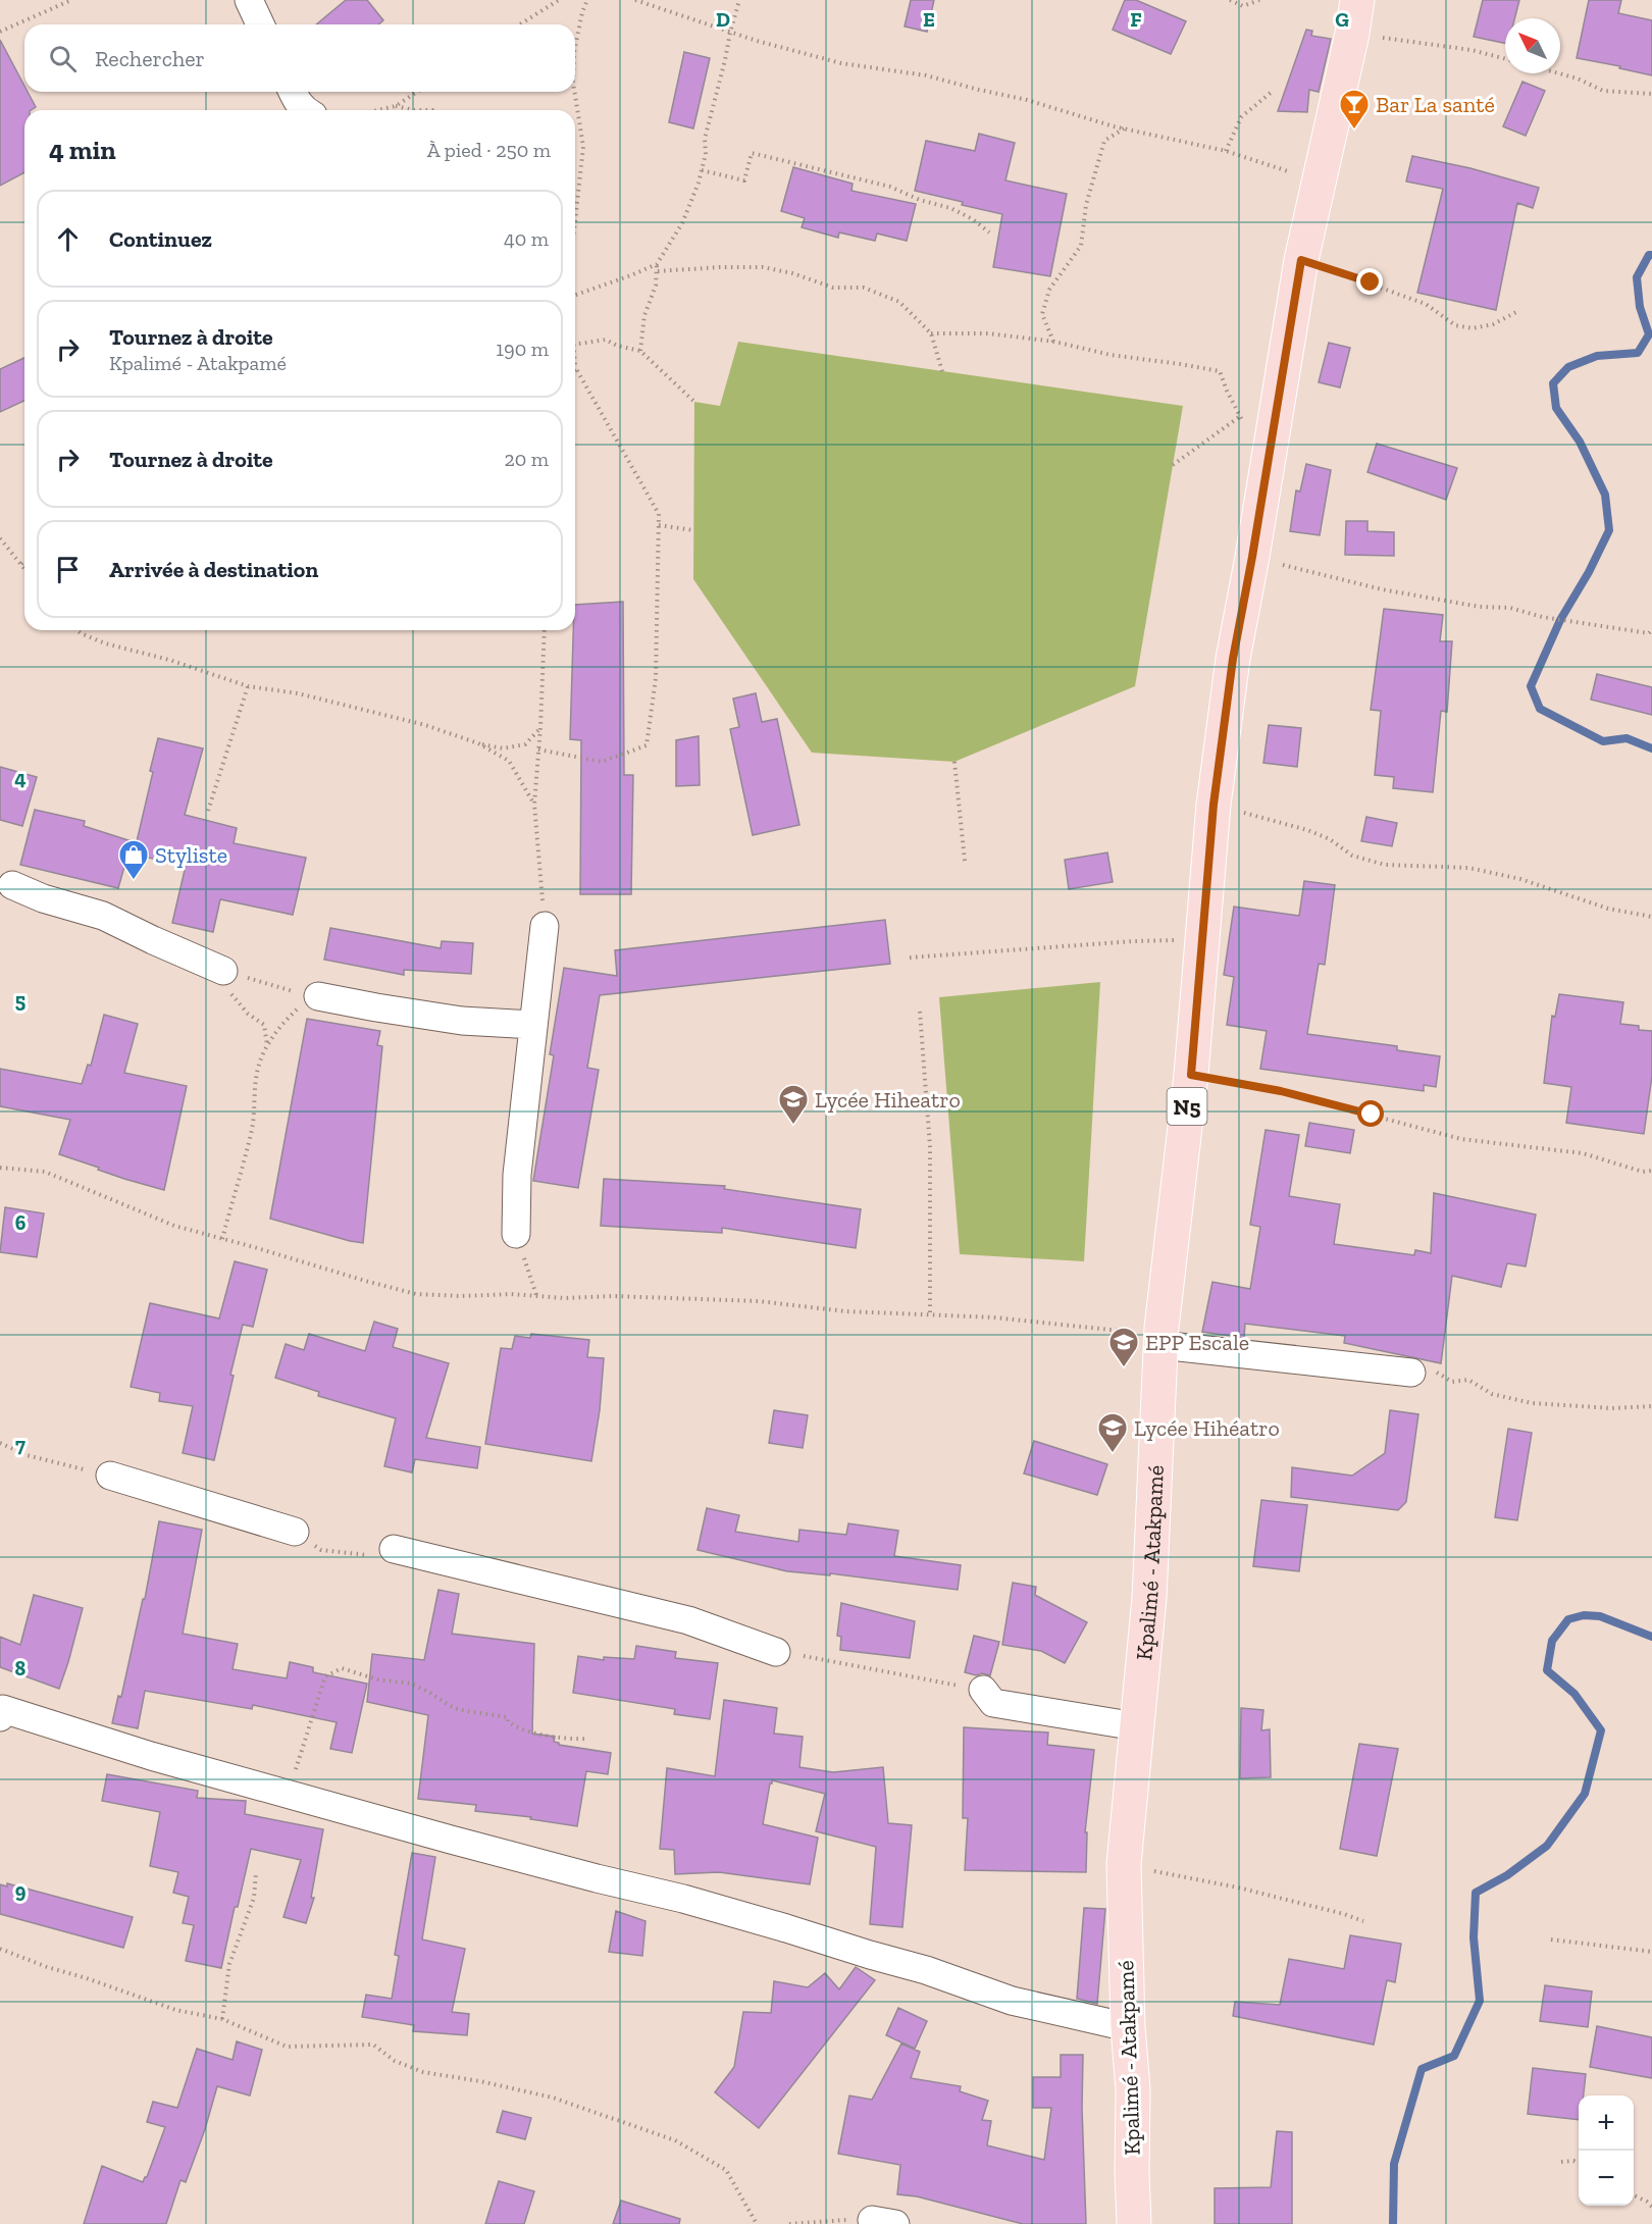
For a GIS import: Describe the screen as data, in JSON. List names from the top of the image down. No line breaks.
{"streets":{"main road":["N5","Kpalimé - Atakpamé"]},"places":{"bar":["Bar La santé"],"shop":["Styliste"],"school or university":["Lycée Hiheatro","EPP Escale","Lycée Hihéatro"]},"north":"top left","page":{"search":"Rechercher","heading":["4 min","À pied · 250 m"],"list":[["Continuez","40 m"],["Tournez à droite","Kpalimé - Atakpamé","190 m"],["Tournez à droite","20 m"],"Arrivée à destination"],"map_buttons":["+","−"]},"grid":{"columns":["D","E","F","G"],"rows":["4","5","6","7","8","9"]}}
